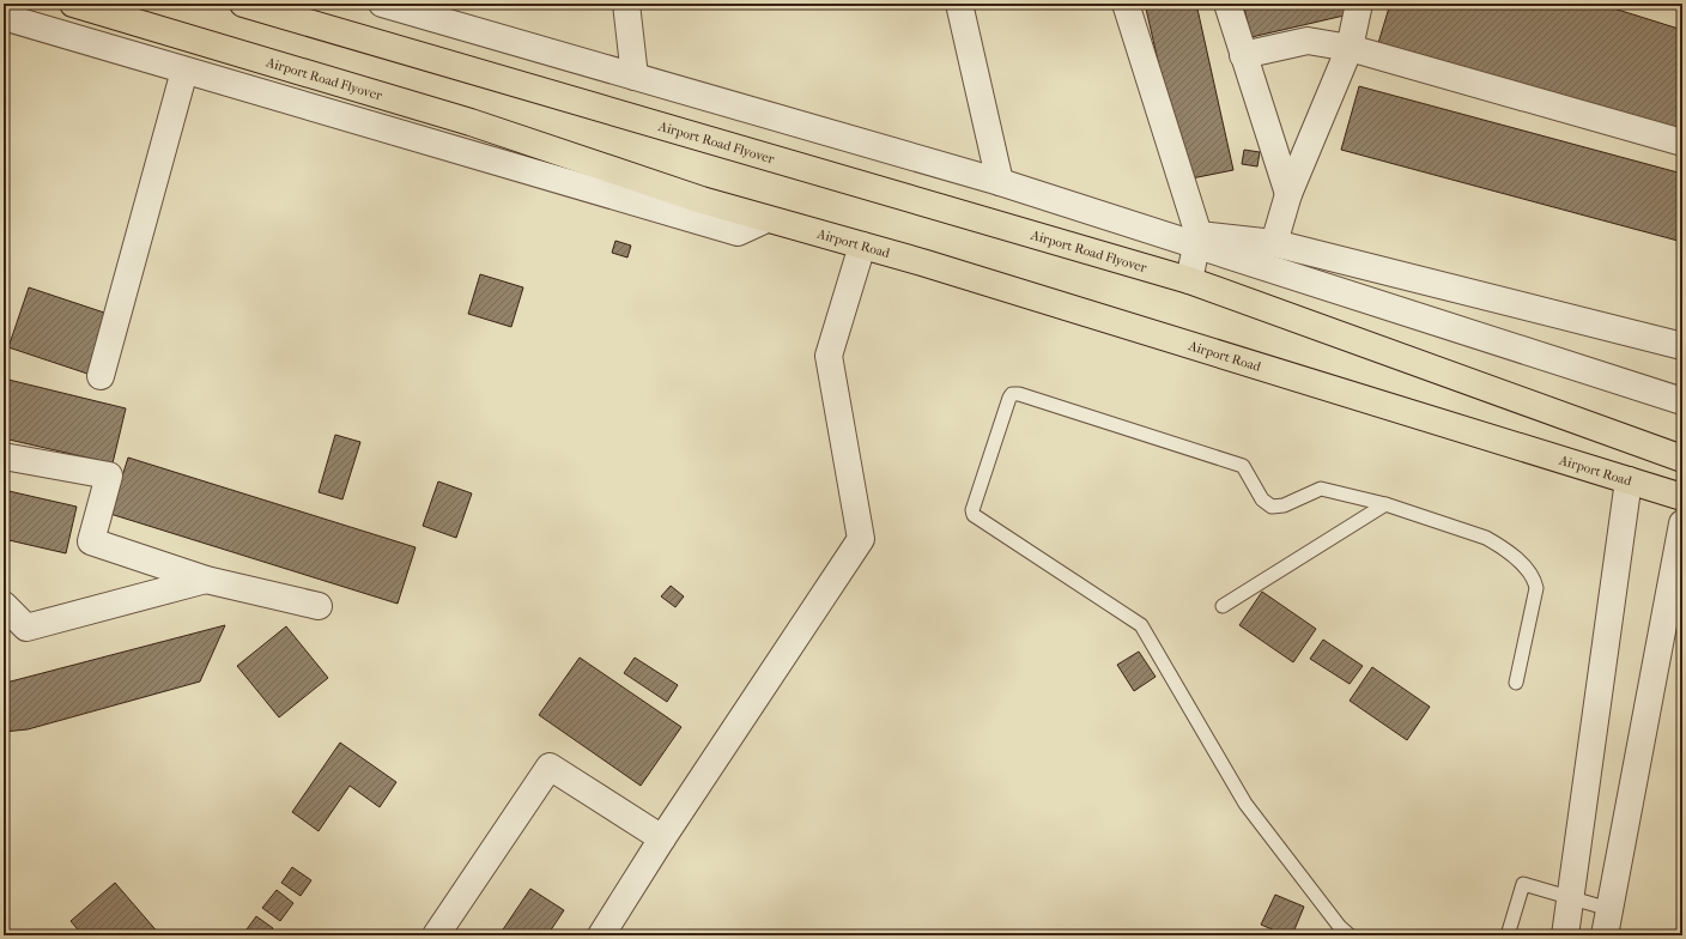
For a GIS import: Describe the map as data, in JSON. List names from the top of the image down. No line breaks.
{"streets":{"main road":["Airport Road Flyover","Airport Road"]},"crossings":[["Airport Road Flyover","Airport Road"]]}
